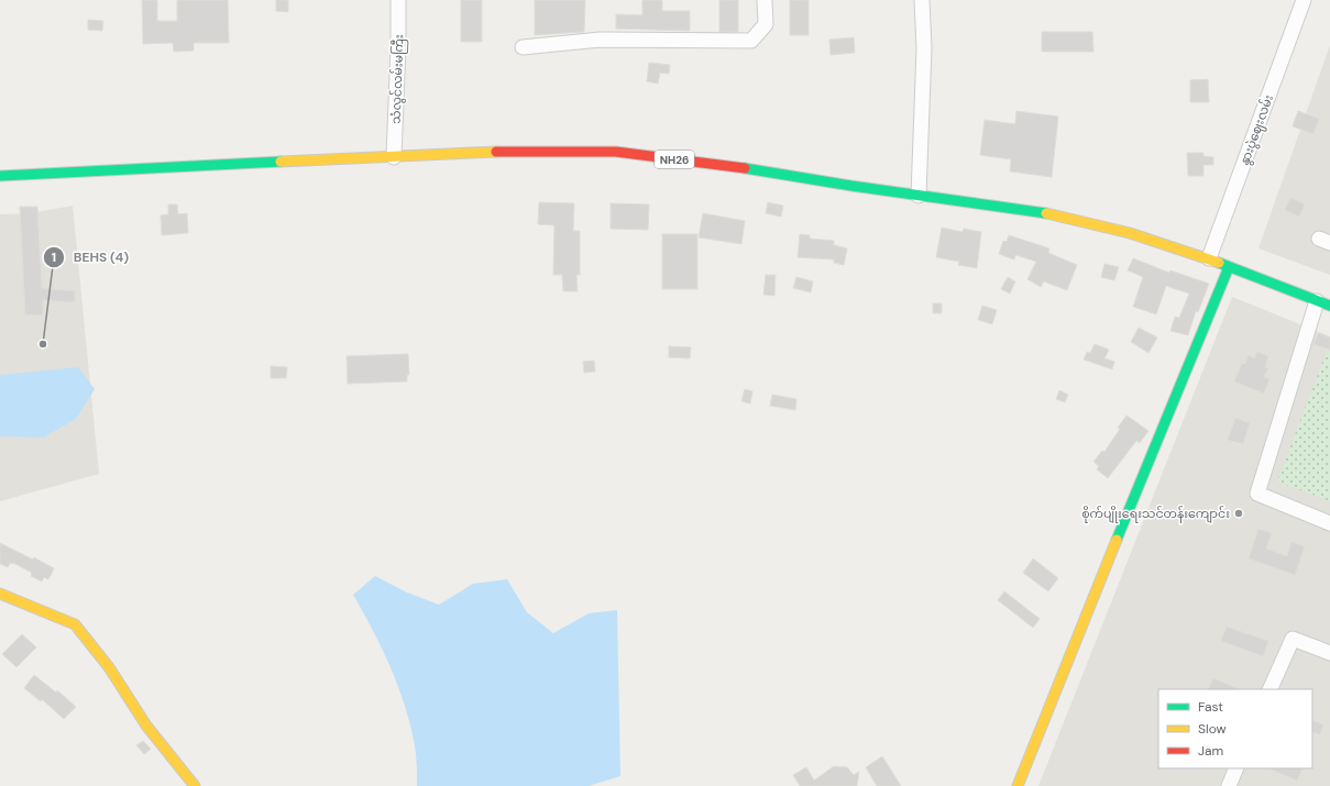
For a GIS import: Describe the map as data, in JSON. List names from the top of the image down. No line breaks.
{"streets":{"main road":["NH26"],"street":["သံလွင်လမ်းမကြီး","နွားပွဲဈေးလမ်း"]},"crossings":[["သံလွင်လမ်းမကြီး","NH26"],["နွားပွဲဈေးလမ်း","NH26"]],"places":["BEHS (4)","စိုက်ပျိုးရေးသင်တန်းကျောင်း"],"legend":["Fast","Slow","Jam"]}
